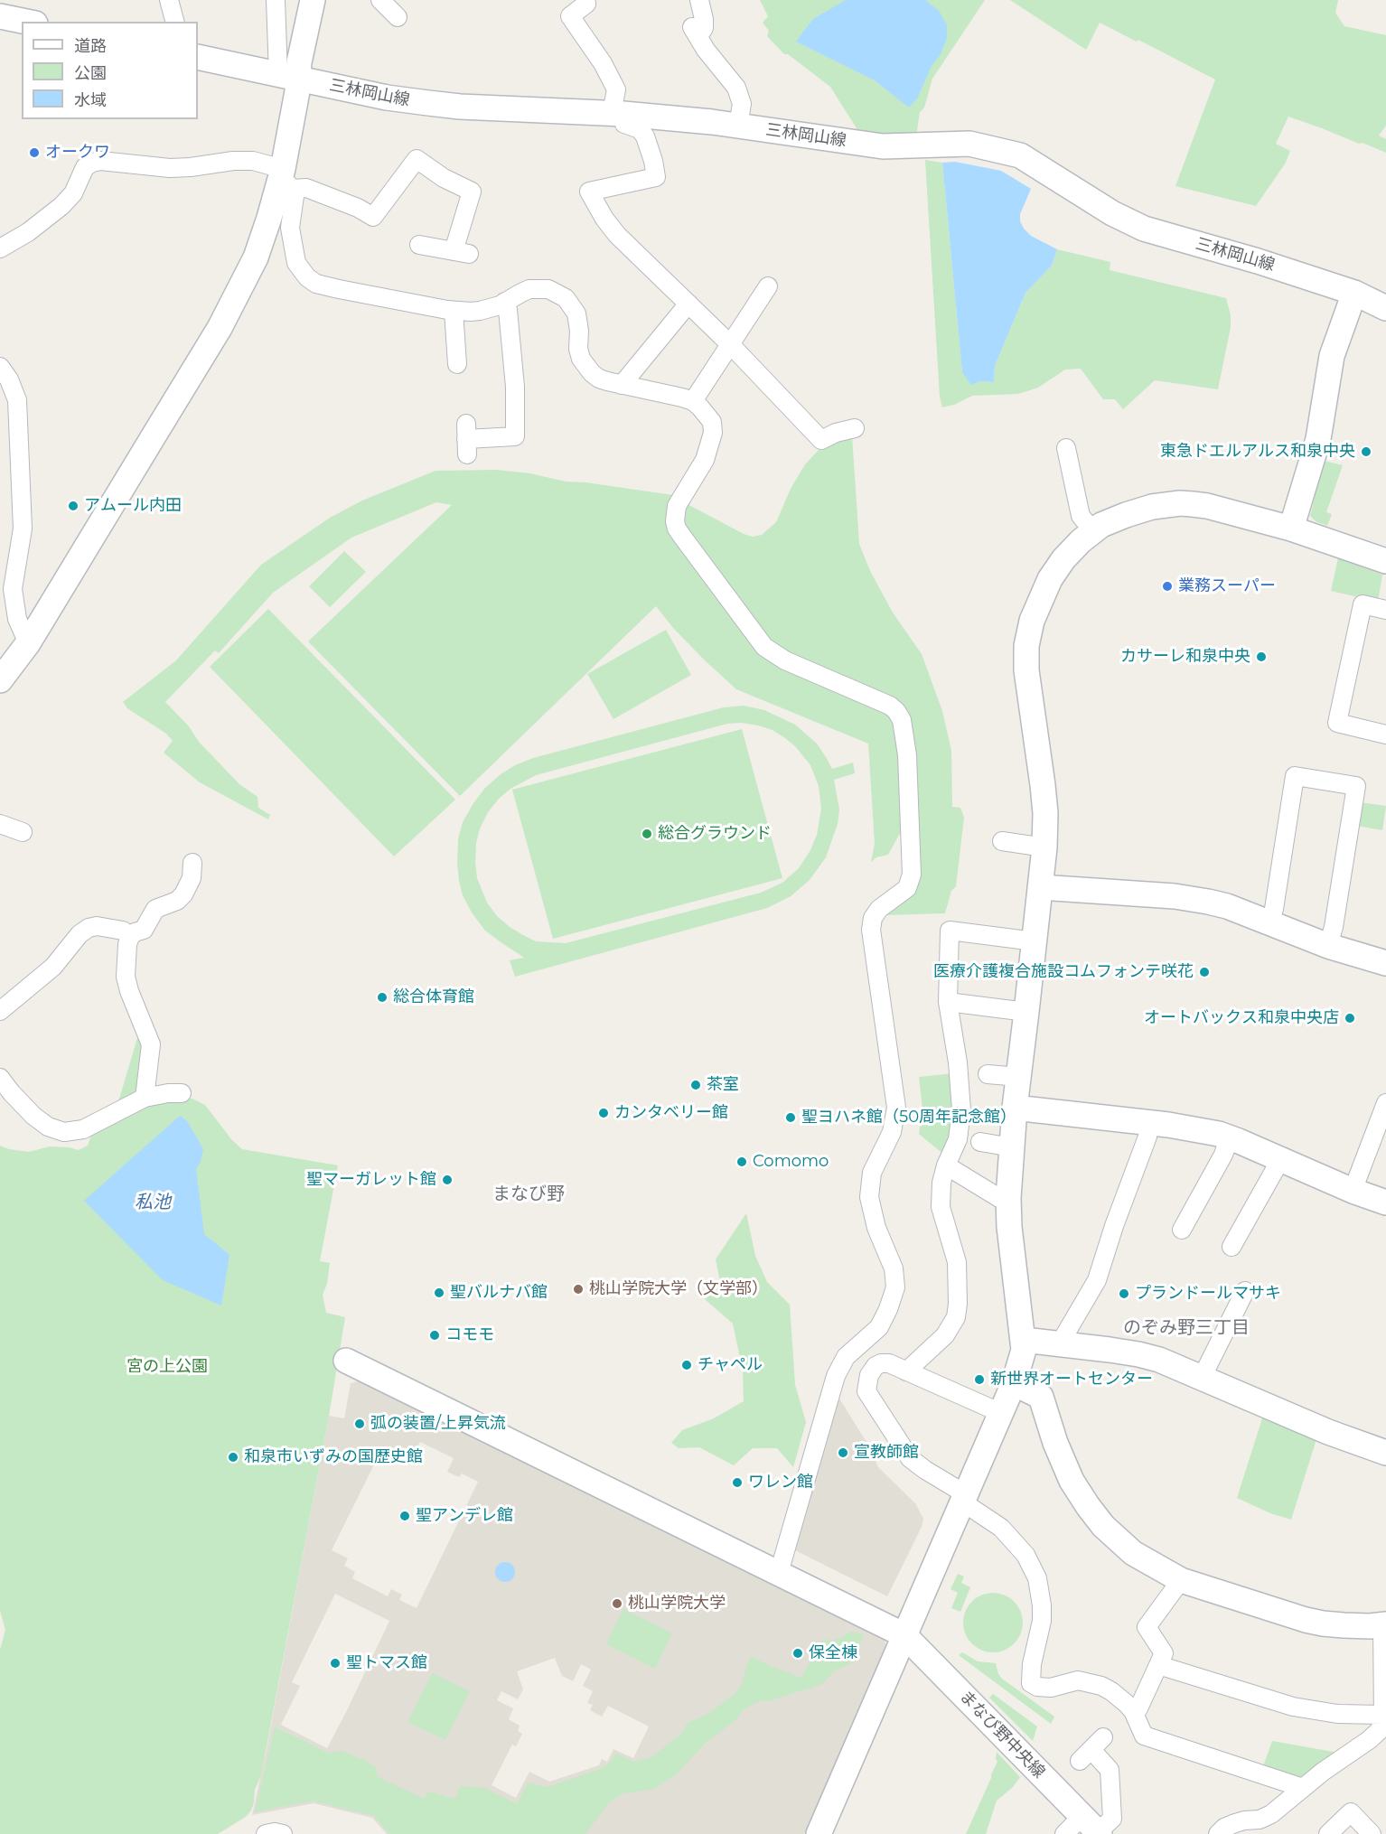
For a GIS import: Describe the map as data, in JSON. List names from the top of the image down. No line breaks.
{"streets":{"street":["三林岡山線","まなび野中央線"]},"districts":["まなび野","のぞみ野三丁目"],"water":["私池"],"parks":["宮の上公園"],"places":["オークワ","東急ドエルアルス和泉中央","アムール内田","業務スーパー","カサーレ和泉中央","総合グラウンド","医療介護複合施設コムフォンテ咲花","総合体育館","オートバックス和泉中央店","茶室","カンタベリー館","聖ヨハネ館（50周年記念館）","Comomo","聖マーガレット館","桃山学院大学（文学部）","聖バルナバ館","プランドールマサキ","コモモ","チャペル","新世界オートセンター","弧の装置/上昇気流","宣教師館","和泉市いずみの国歴史館","ワレン館","聖アンデレ館","桃山学院大学","保全棟","聖トマス館"],"legend":["道路","公園","水域"]}
